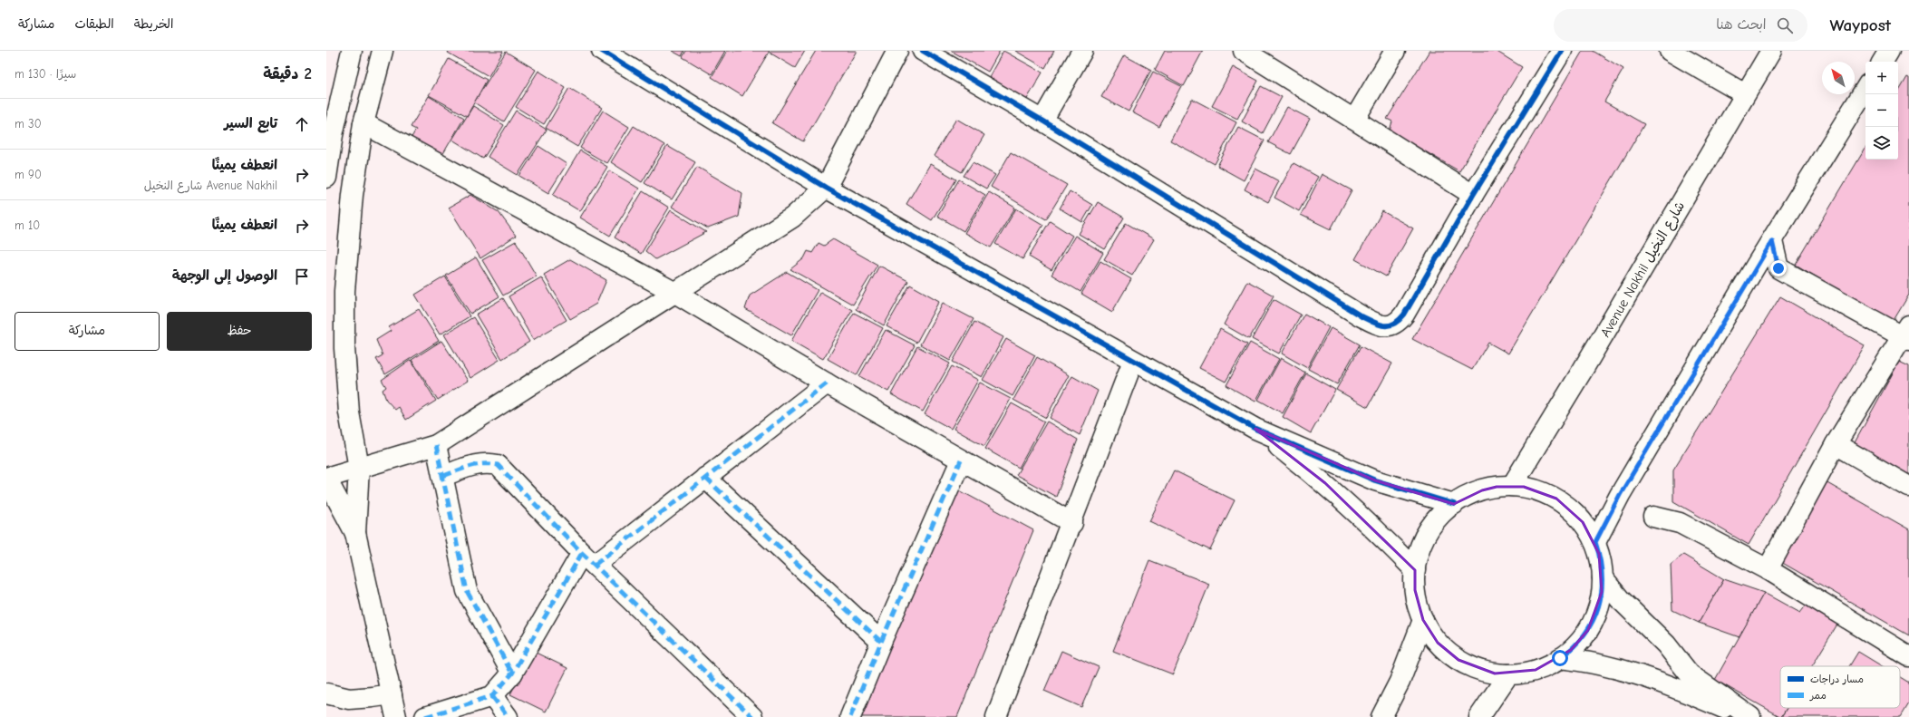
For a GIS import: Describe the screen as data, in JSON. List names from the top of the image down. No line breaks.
{"streets":{"street":["Avenue Nakhil شارع النخيل"]},"legend":["مسار دراجات","ممر"],"north":"top left","page":{"header":"Waypost","search":"ابحث هنا","nav":["الخريطة","الطبقات","مشاركة"],"heading":["2 دقيقة","سيرًا · 130 m"],"map_buttons":["+","−"],"list":[["تابع السير","30 m"],["انعطف يمينًا","Avenue Nakhil شارع النخيل","90 m"],["انعطف يمينًا","10 m"],"الوصول إلى الوجهة"],"buttons":["حفظ","مشاركة"]}}
